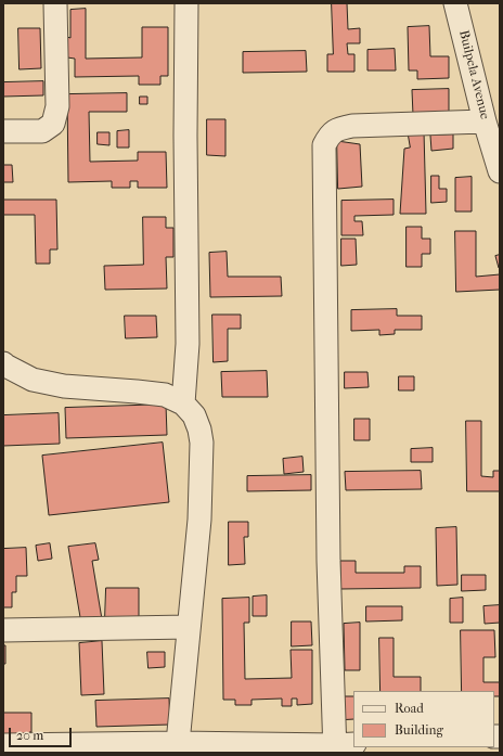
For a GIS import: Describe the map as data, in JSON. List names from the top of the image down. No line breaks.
{"streets":{"street":["Builpela Avenue"]},"legend":["Road","Building"],"scale_bar":"20 m"}
